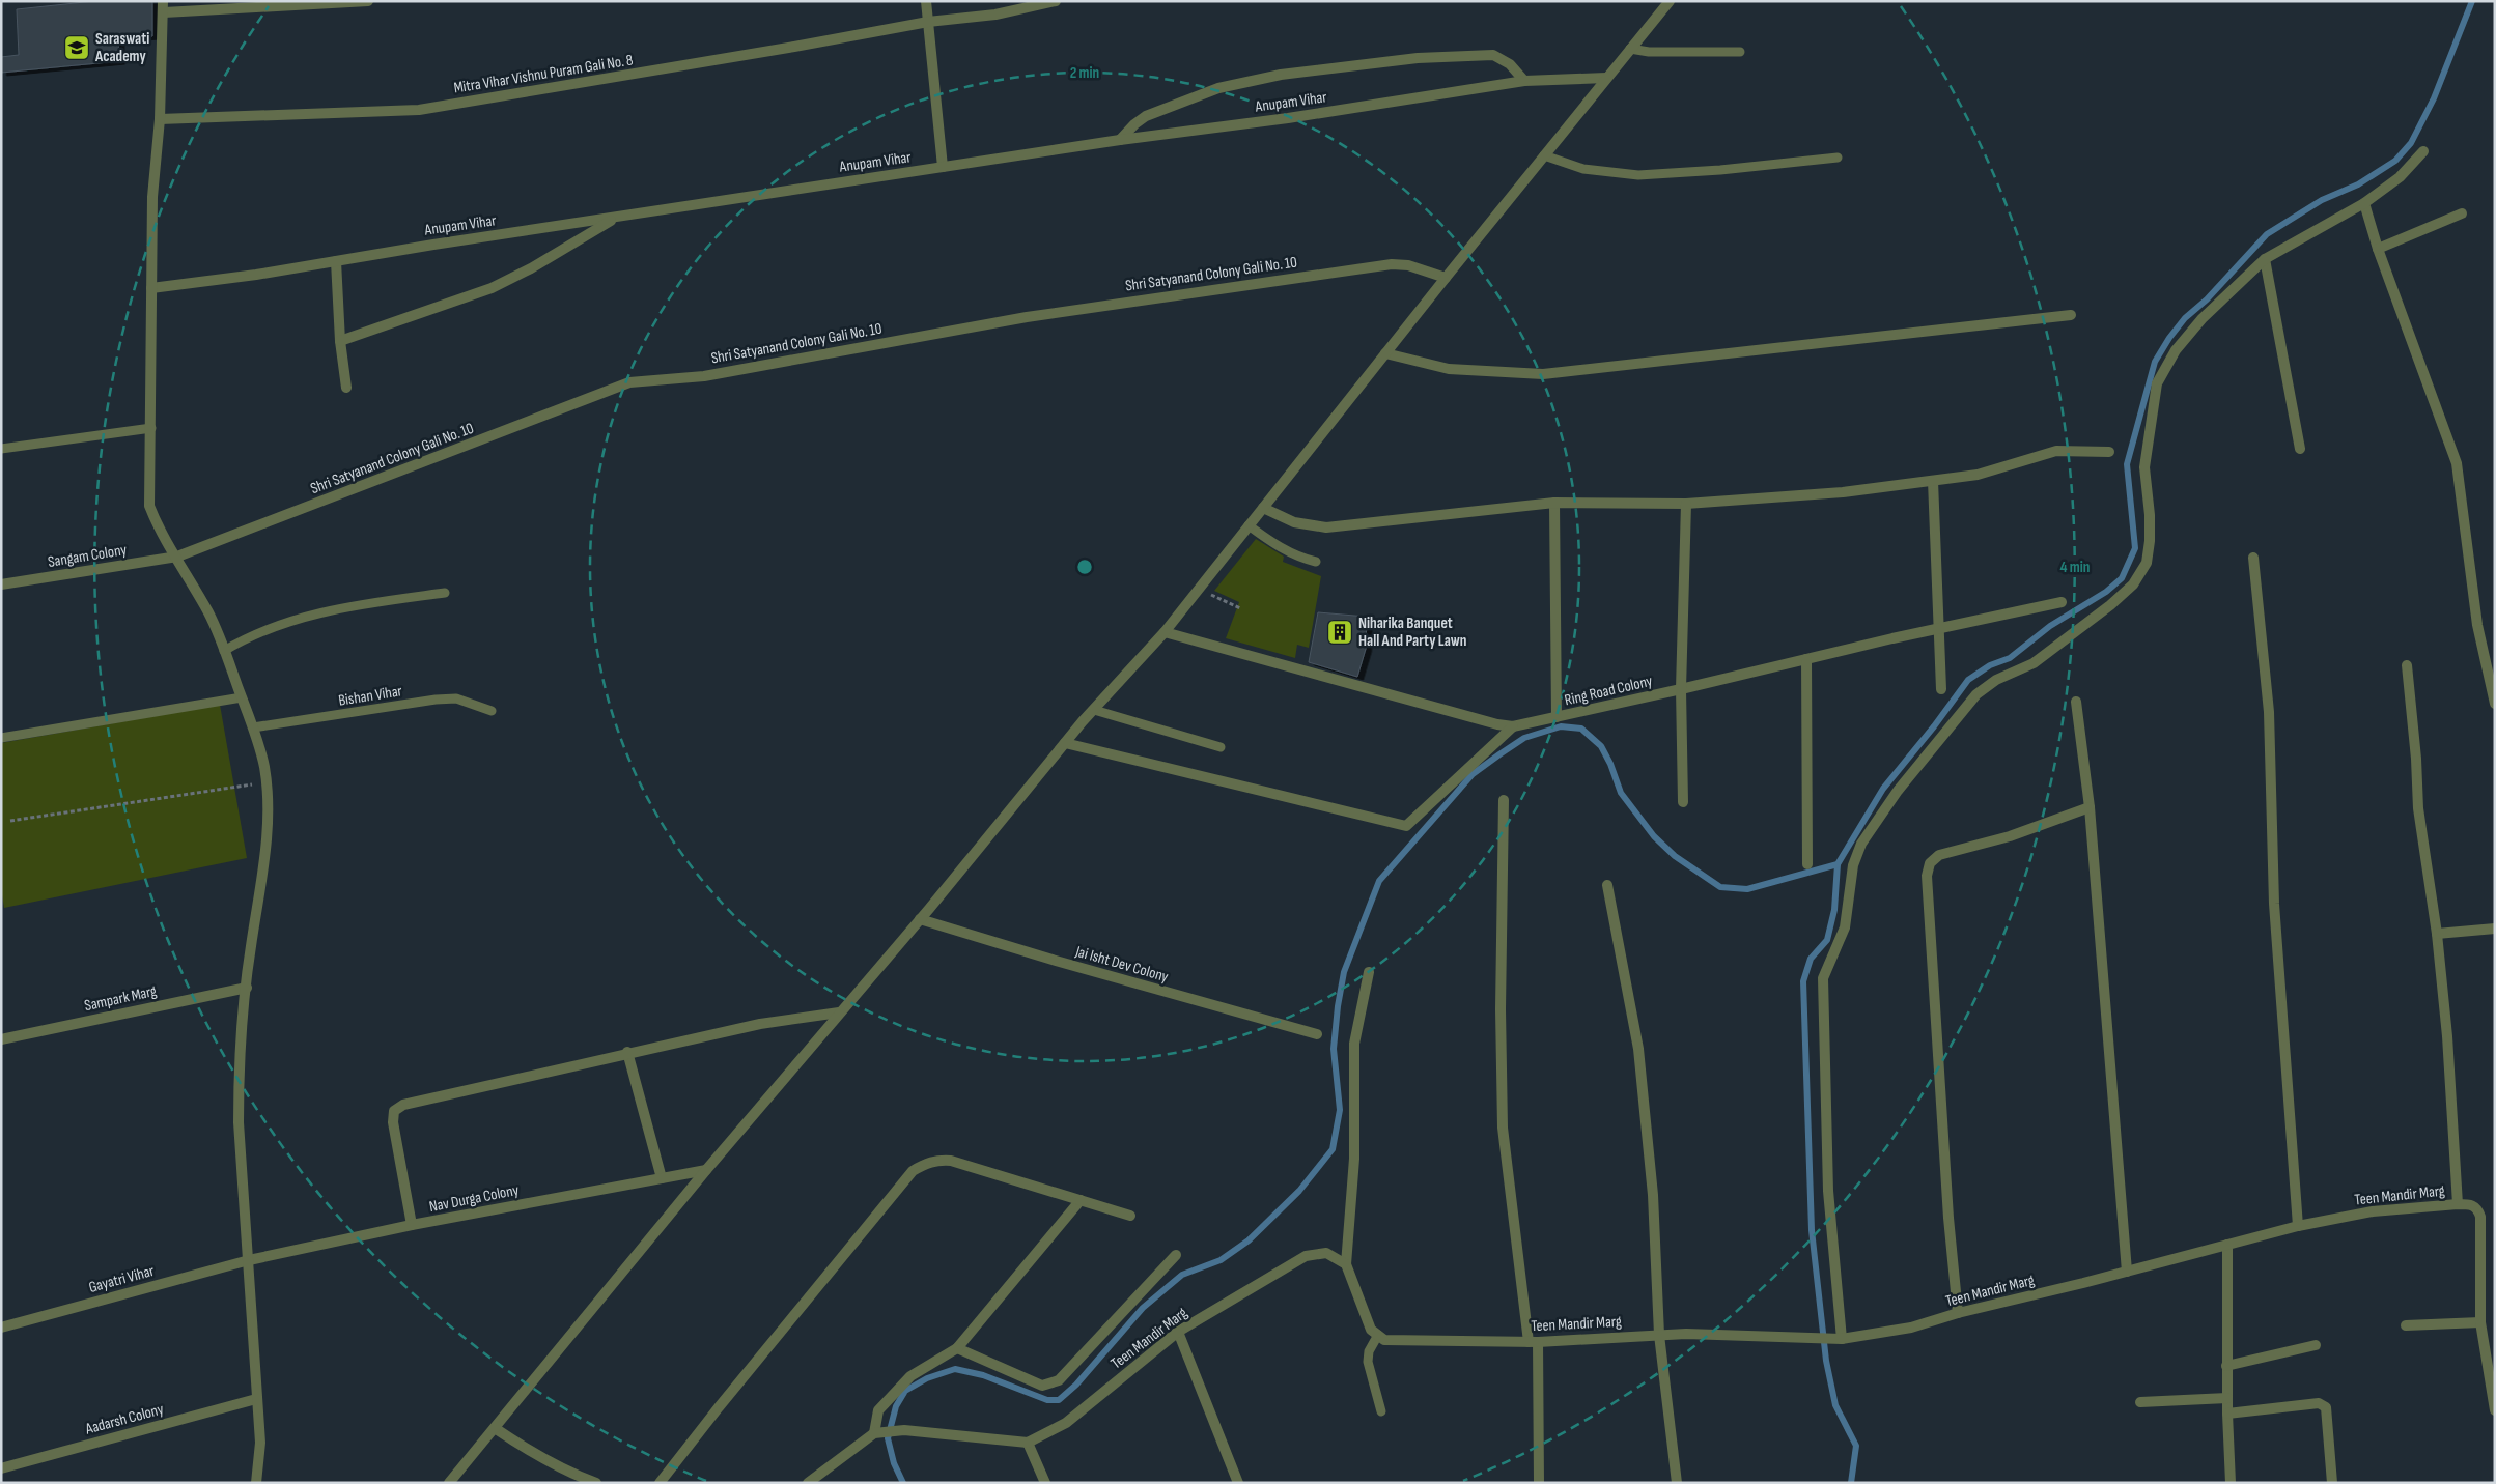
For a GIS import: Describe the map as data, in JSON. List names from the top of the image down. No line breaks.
{"streets":{"street":["Mitra Vihar Vishnu Puram Gali No. 8","Anupam Vihar","Shri Satyanand Colony Gali No. 10","Sangam Colony","Ring Road Colony","Jai Isht Dev Colony","Sampark Marg","Teen Mandir Marg","Nav Durga Colony","Gayatri Vihar","Aadarsh Colony"],"lane":["Bishan Vihar"]},"crossings":[["Shri Satyanand Colony Gali No. 10","Sangam Colony"],["Nav Durga Colony","Gayatri Vihar"]],"places":{"school or university":["Saraswati Academy"],"building":["Niharika Banquet Hall And Party Lawn"]},"rings":["2 min","4 min"]}
